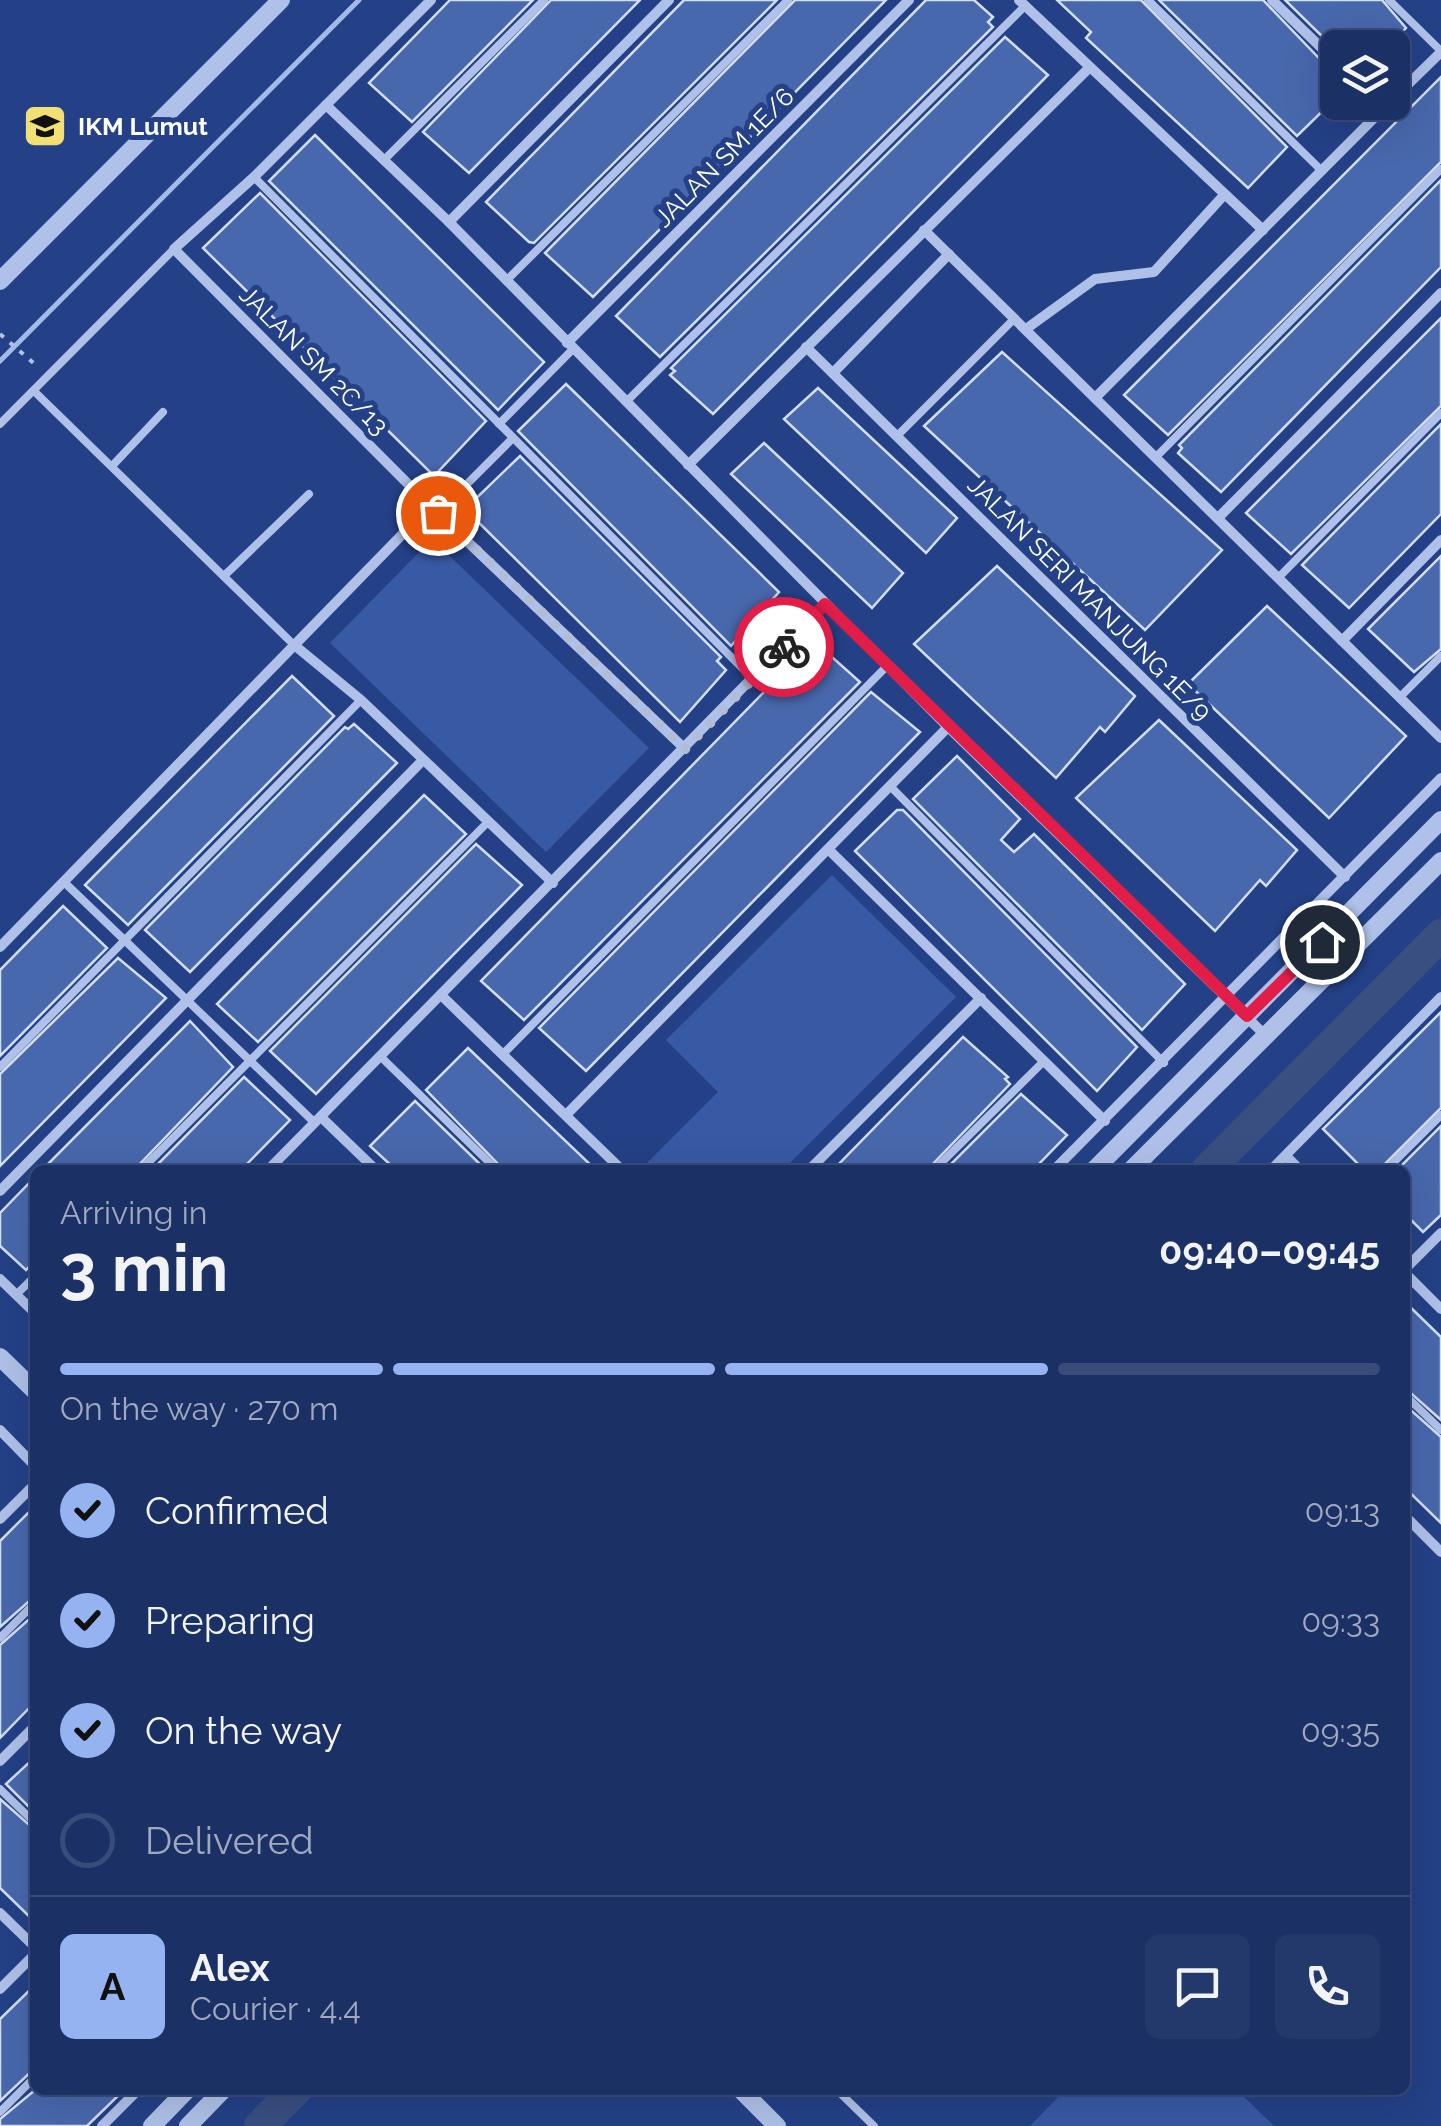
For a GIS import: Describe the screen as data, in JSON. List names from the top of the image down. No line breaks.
{"streets":{"street":["JALAN SM 1E/6","JALAN SM 2C/13","JALAN SERI MANJUNG 1E/9"]},"places":{"school or university":["IKM Lumut"]},"page":{"heading":["3 min","Arriving in","09:40–09:45"],"panel":["Alex","Courier · 4.4"],"bar":"On the way · 270 m","list":[["Confirmed","09:13"],["Preparing","09:33"],["On the way","09:35"],"Delivered"],"round":"A"}}
